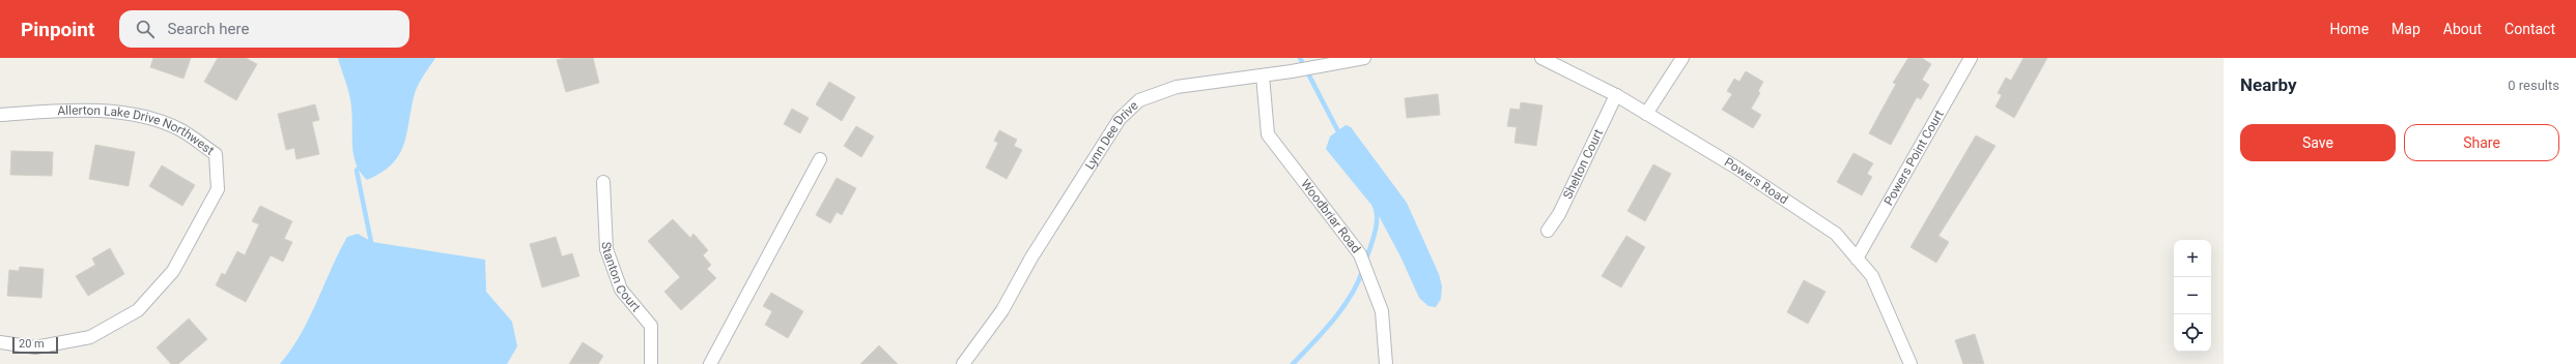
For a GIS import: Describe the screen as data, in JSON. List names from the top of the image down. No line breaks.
{"streets":{"street":["Allerton Lake Drive Northwest","Lynn Dee Drive","Powers Point Court","Shelton Court","Powers Road","Woodbriar Road","Stanton Court"]},"crossings":[["Lynn Dee Drive","Woodbriar Road"],["Powers Point Court","Powers Road"],["Shelton Court","Powers Road"]],"scale_bar":"20 m","page":{"header":"Pinpoint","search":"Search here","nav":["Home","Map","About","Contact"],"heading":["Nearby","0 results"],"buttons":["Save","Share"],"map_buttons":["+","−"],"scale":"20 m"}}
